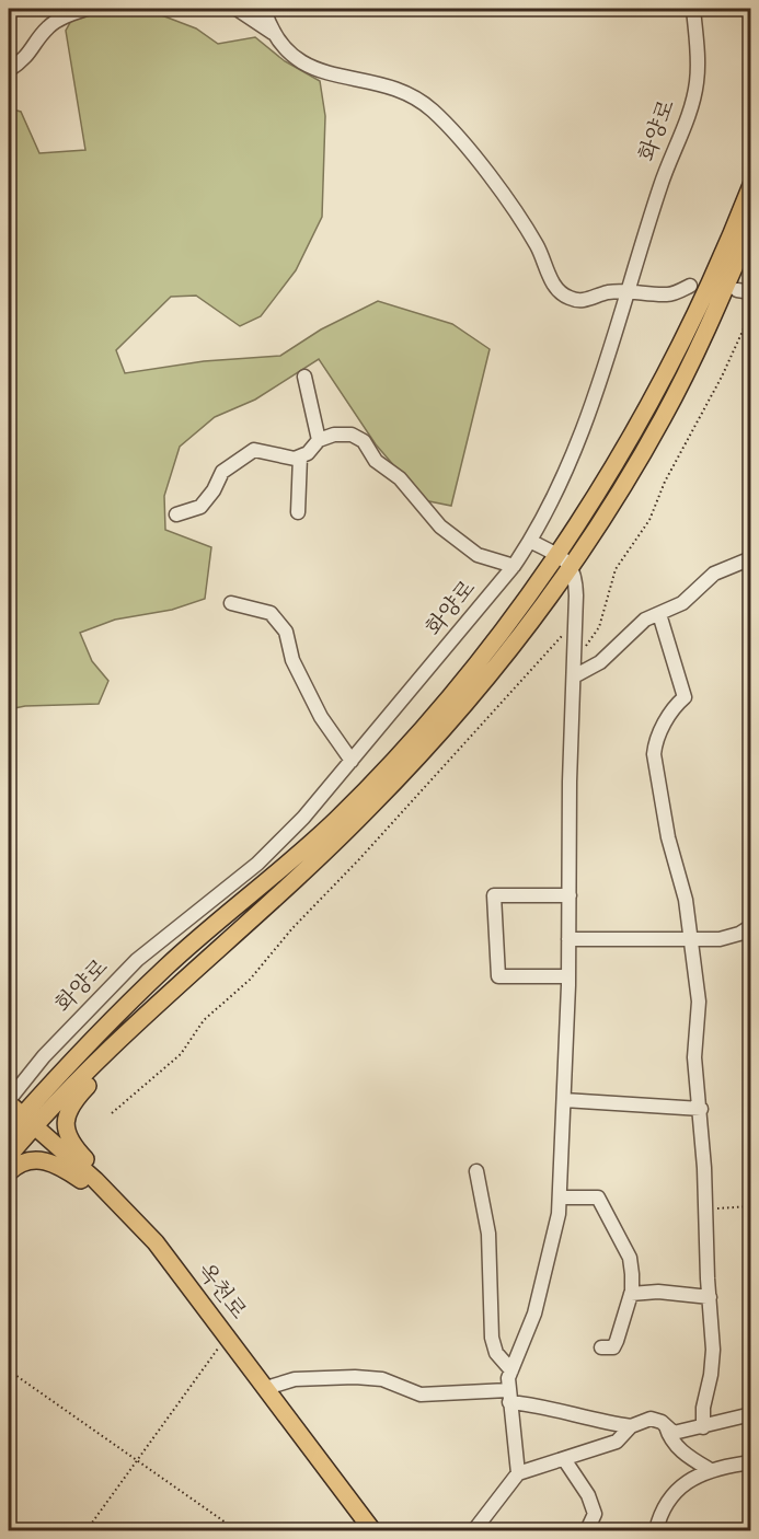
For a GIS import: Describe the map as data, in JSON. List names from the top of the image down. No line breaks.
{"streets":{"main road":["옥천로"],"street":["화양로"]},"crossings":[["화양로","옥천로"]]}
